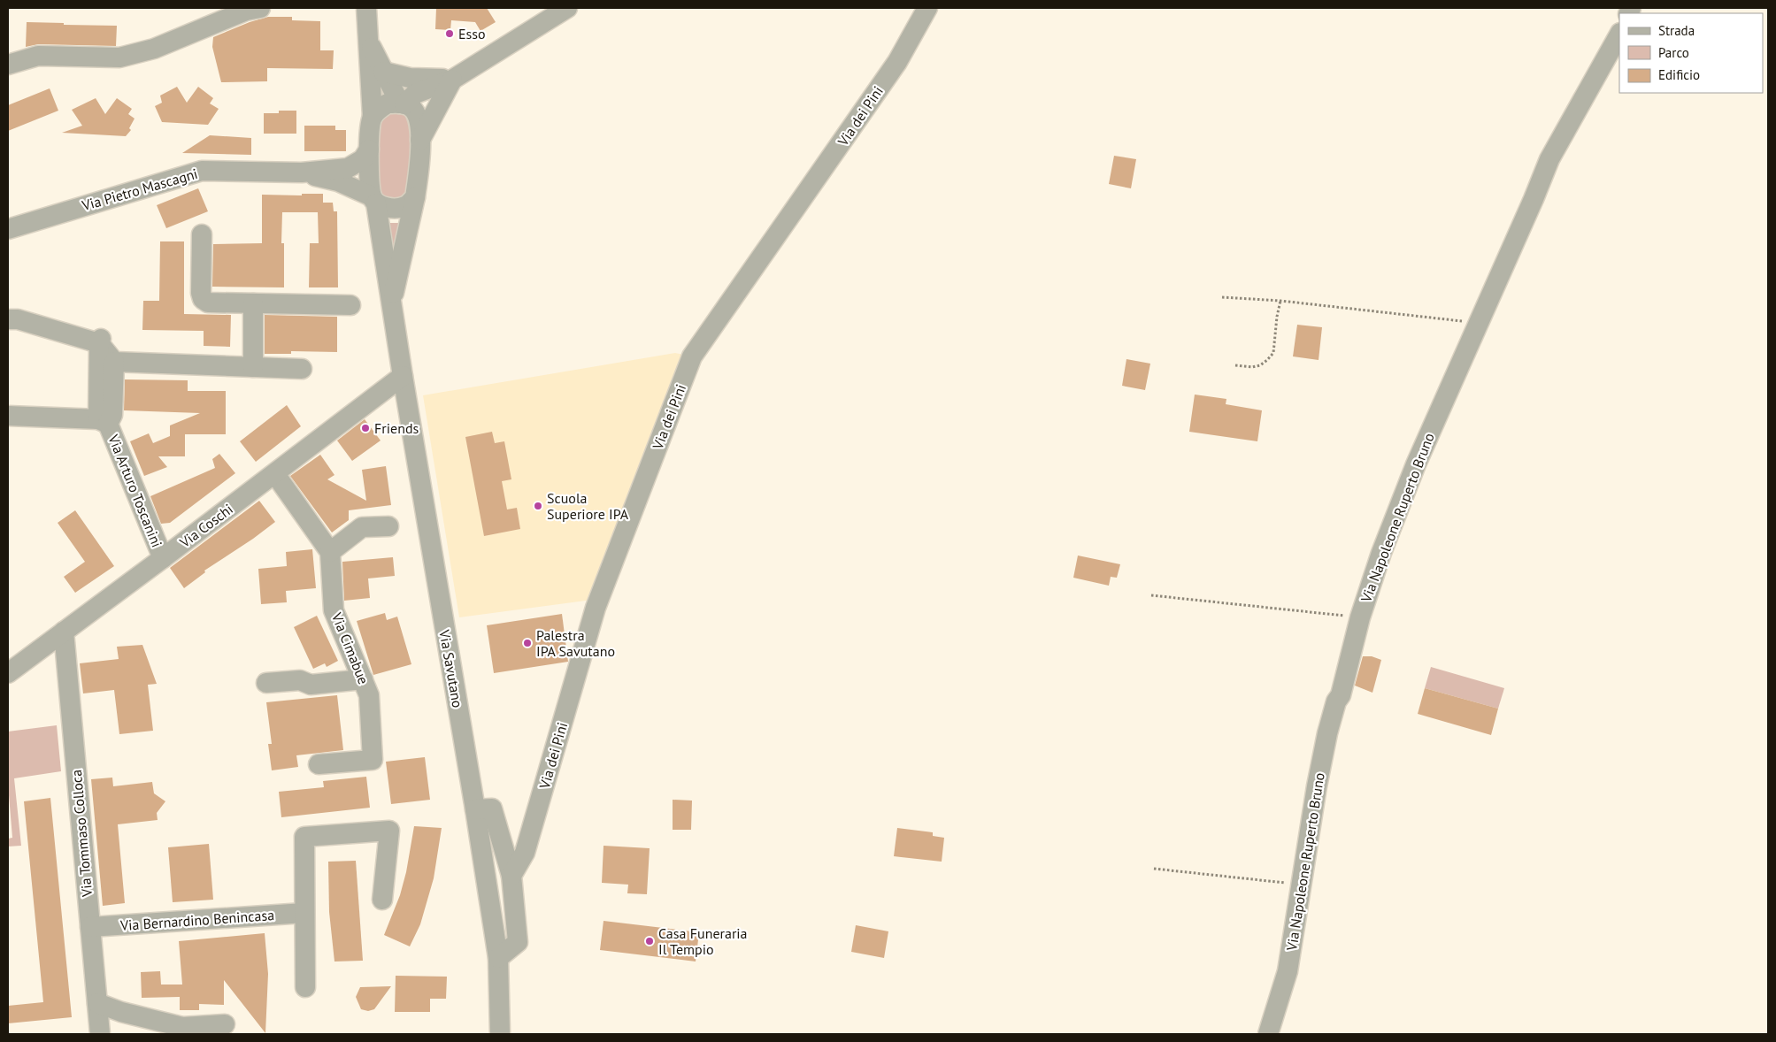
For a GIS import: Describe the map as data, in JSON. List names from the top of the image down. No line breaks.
{"streets":{"street":["Via dei Pini","Via Pietro Mascagni","Via Arturo Toscanini","Via Napoleone Ruperto Bruno","Via Coschi","Via Cimabue","Via Savutano","Via Tommaso Colloca","Via Bernardino Benincasa"]},"crossings":[["Via Arturo Toscanini","Via Coschi"],["Via Coschi","Via Savutano"],["Via Coschi","Via Tommaso Colloca"],["Via Tommaso Colloca","Via Bernardino Benincasa"]],"places":["Esso","Friends","Scuola Superiore IPA","Palestra IPA Savutano","Casa Funeraria Il Tempio"],"legend":["Strada","Parco","Edificio"]}
